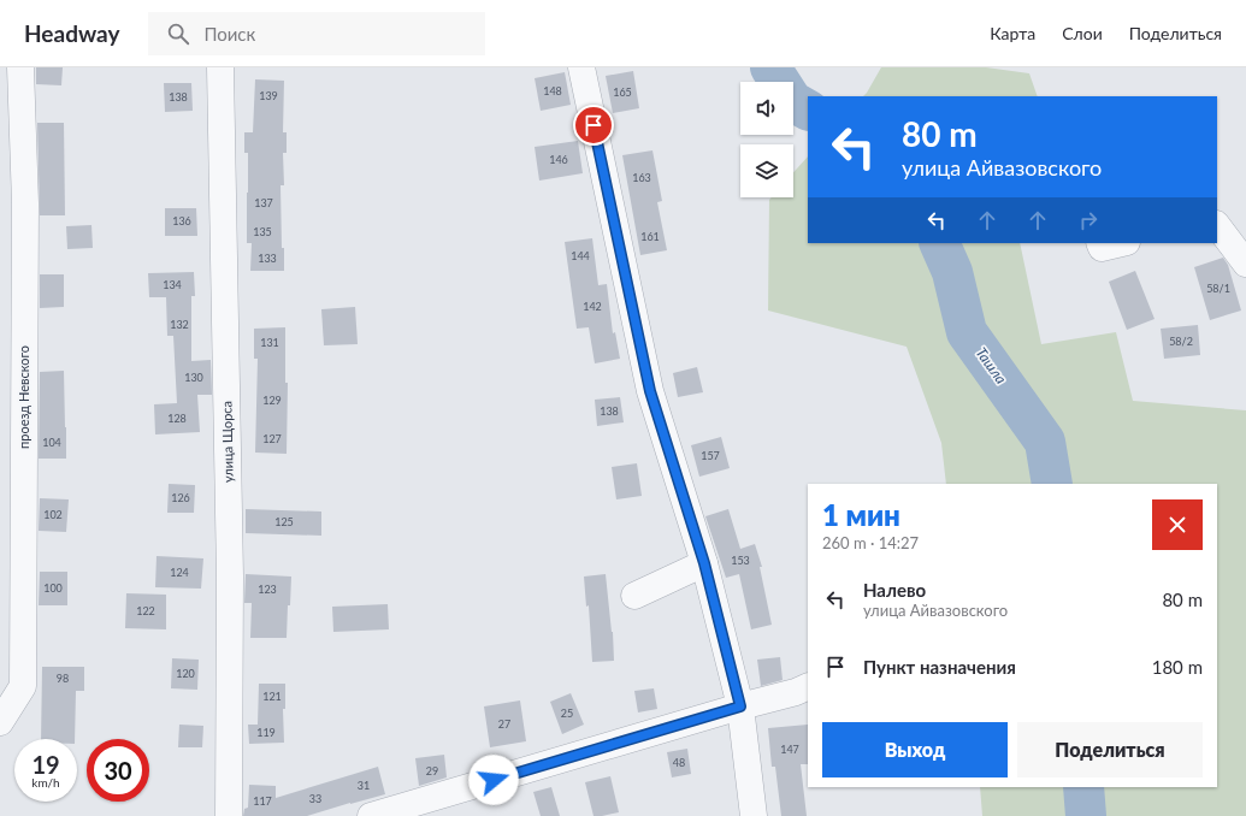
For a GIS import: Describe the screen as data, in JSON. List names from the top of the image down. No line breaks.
{"streets":{"street":["проезд Невского","улица Щорса"]},"water":["Ташла"],"house_numbers":["148","165","139","138","146","163","137","136","135","161","144","133","134","58/1","142","132","58/2","131","130","129","138","128","127","104","157","126","102","125","153","124","100","123","122","120","98","121","25","27","119","147","48","29","31","33","117"],"page":{"header":"Headway","search":"Поиск","nav":["Карта","Слои","Поделиться"],"turn":["80 m","улица Айвазовского"],"heading":["1 мин","260 m · 14:27"],"list":[{"name":"Налево","note":"улица Айвазовского","value":"80 m"},{"name":"Пункт назначения","value":"180 m"}],"buttons":["Выход","Поделиться"],"speed":"19 km/h","limit":"30"}}
